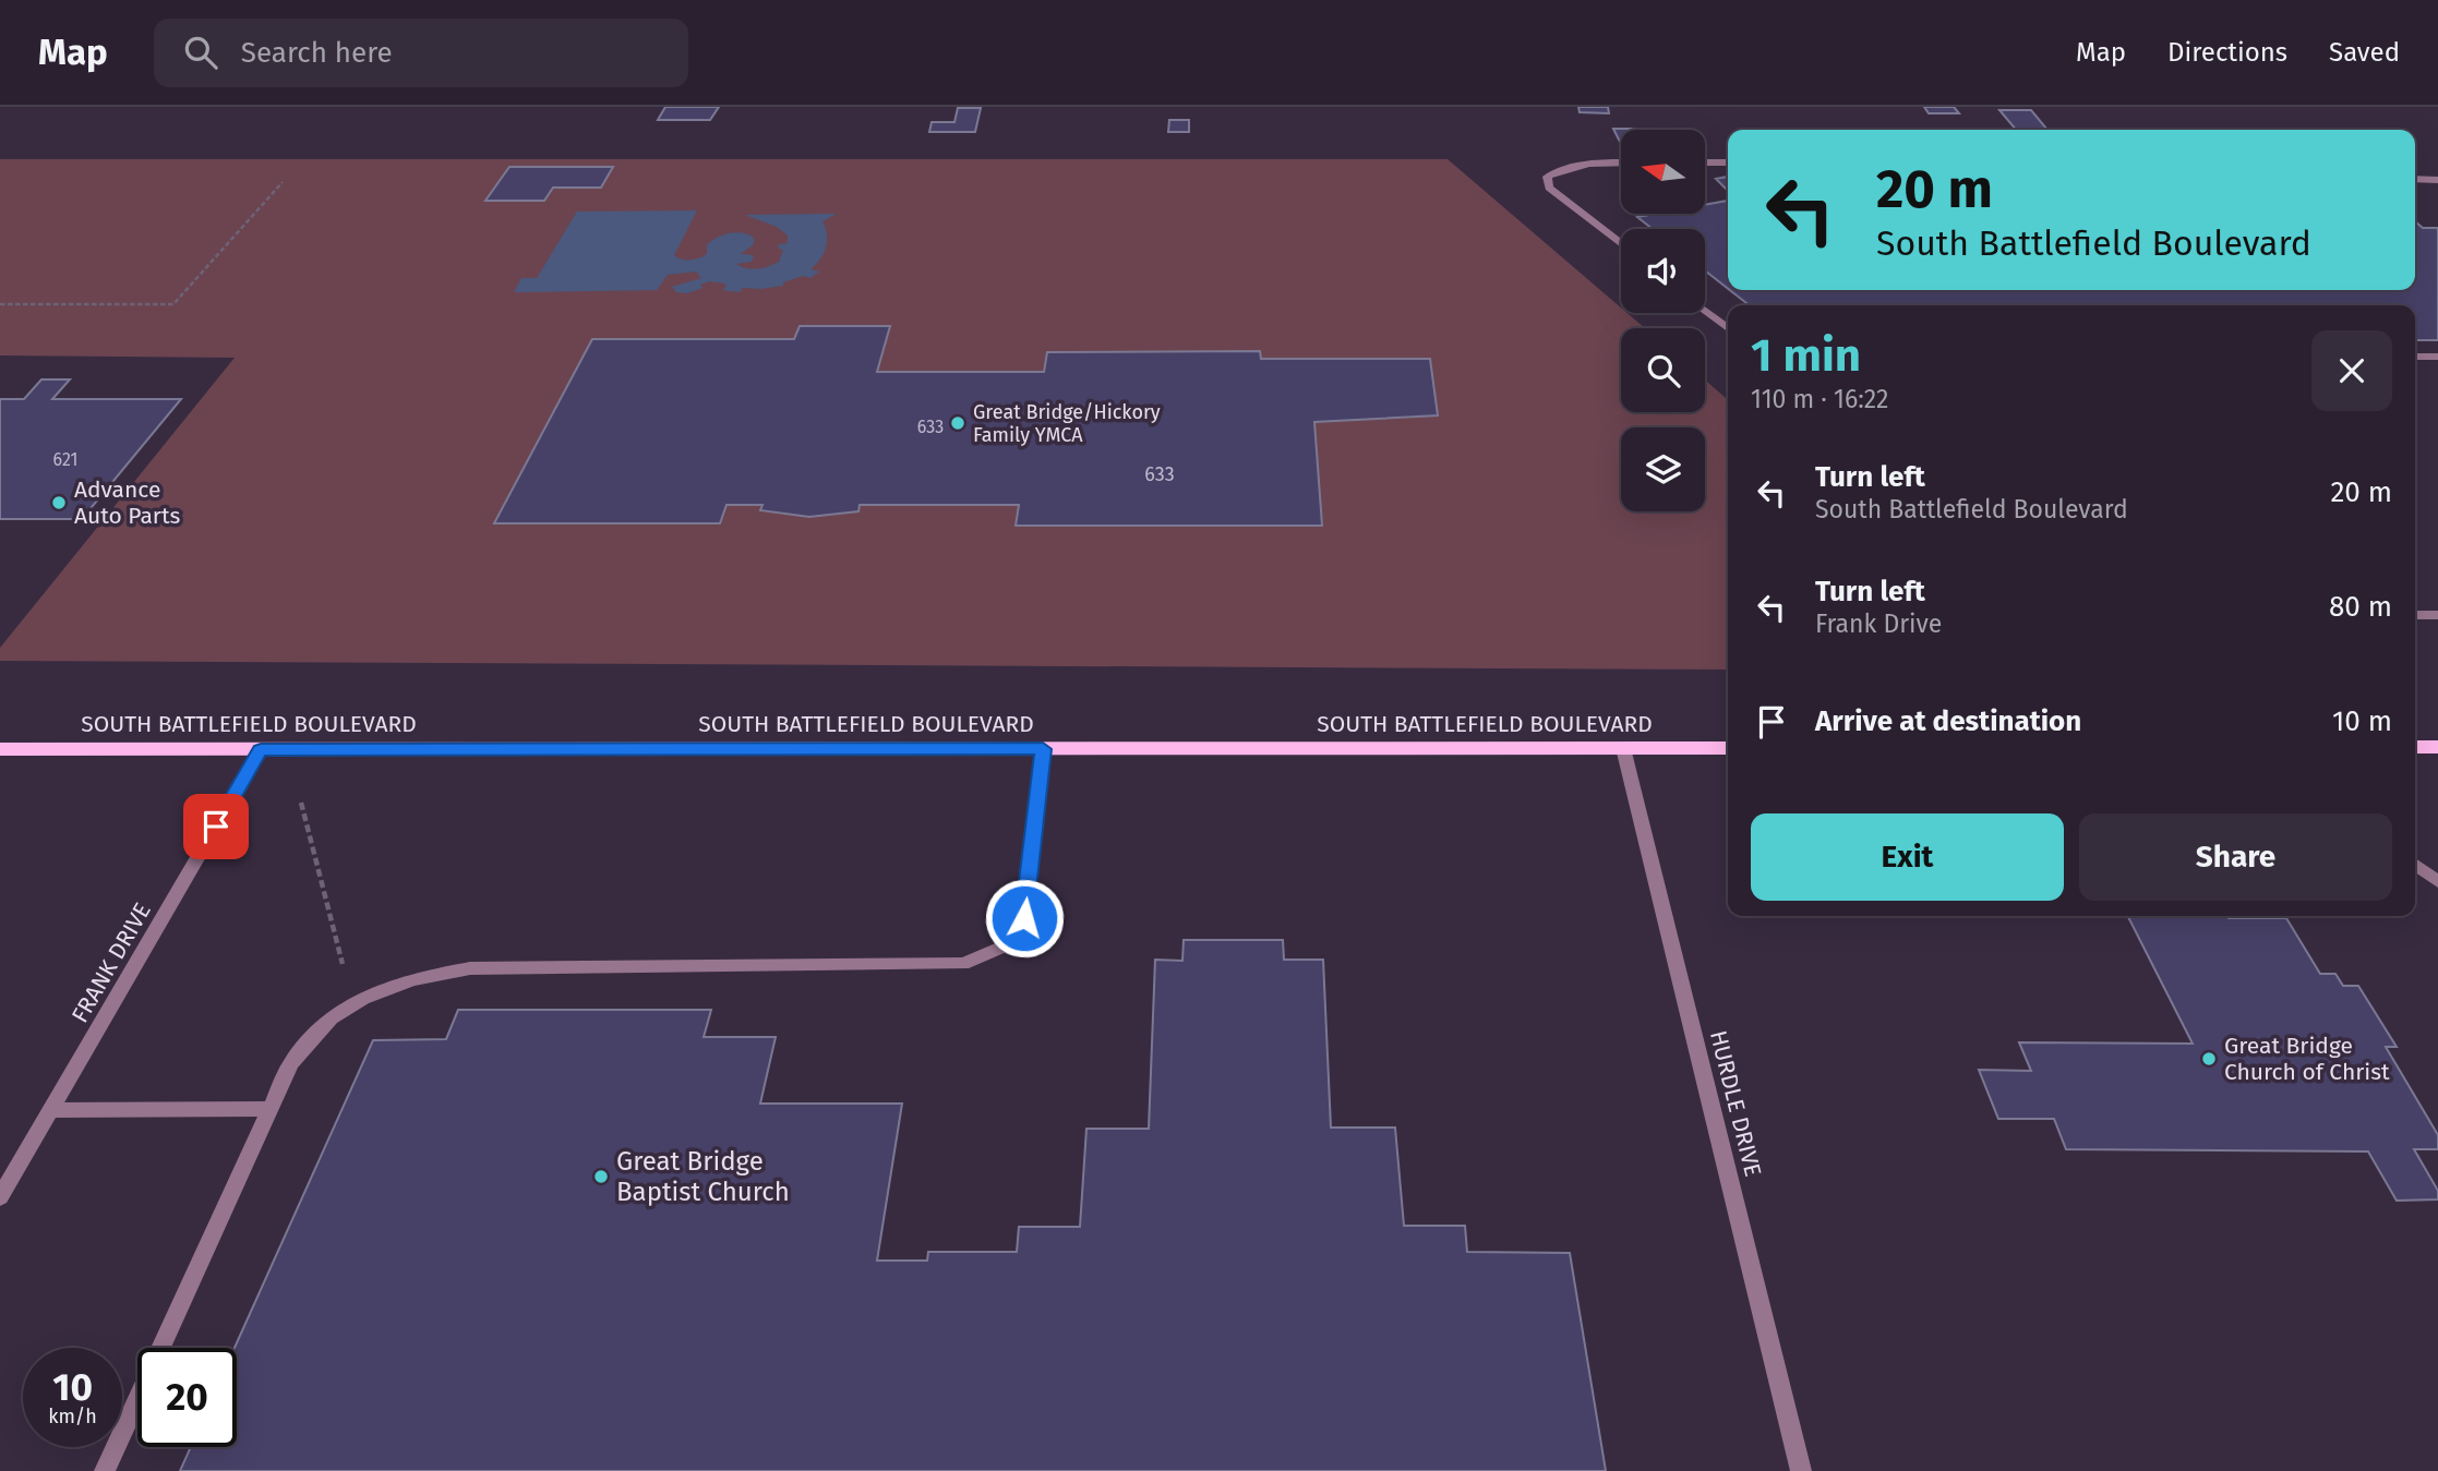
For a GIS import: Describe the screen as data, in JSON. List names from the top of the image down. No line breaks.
{"streets":{"main road":["SOUTH BATTLEFIELD BOULEVARD"],"street":["FRANK DRIVE","HURDLE DRIVE"]},"crossings":[["SOUTH BATTLEFIELD BOULEVARD","FRANK DRIVE"],["SOUTH BATTLEFIELD BOULEVARD","HURDLE DRIVE"]],"places":["Great Bridge/Hickory Family YMCA","Advance Auto Parts","Great Bridge Church of Christ","Great Bridge Baptist Church"],"house_numbers":["633","621","633"],"north":"left","page":{"header":"Map","search":"Search here","nav":["Map","Directions","Saved"],"turn":["20 m","South Battlefield Boulevard"],"heading":["1 min","110 m · 16:22"],"list":[{"name":"Turn left","note":"South Battlefield Boulevard","value":"20 m"},{"name":"Turn left","note":"Frank Drive","value":"80 m"},{"name":"Arrive at destination","value":"10 m"}],"buttons":["Exit","Share"],"speed":"10 km/h","limit":"20"}}
